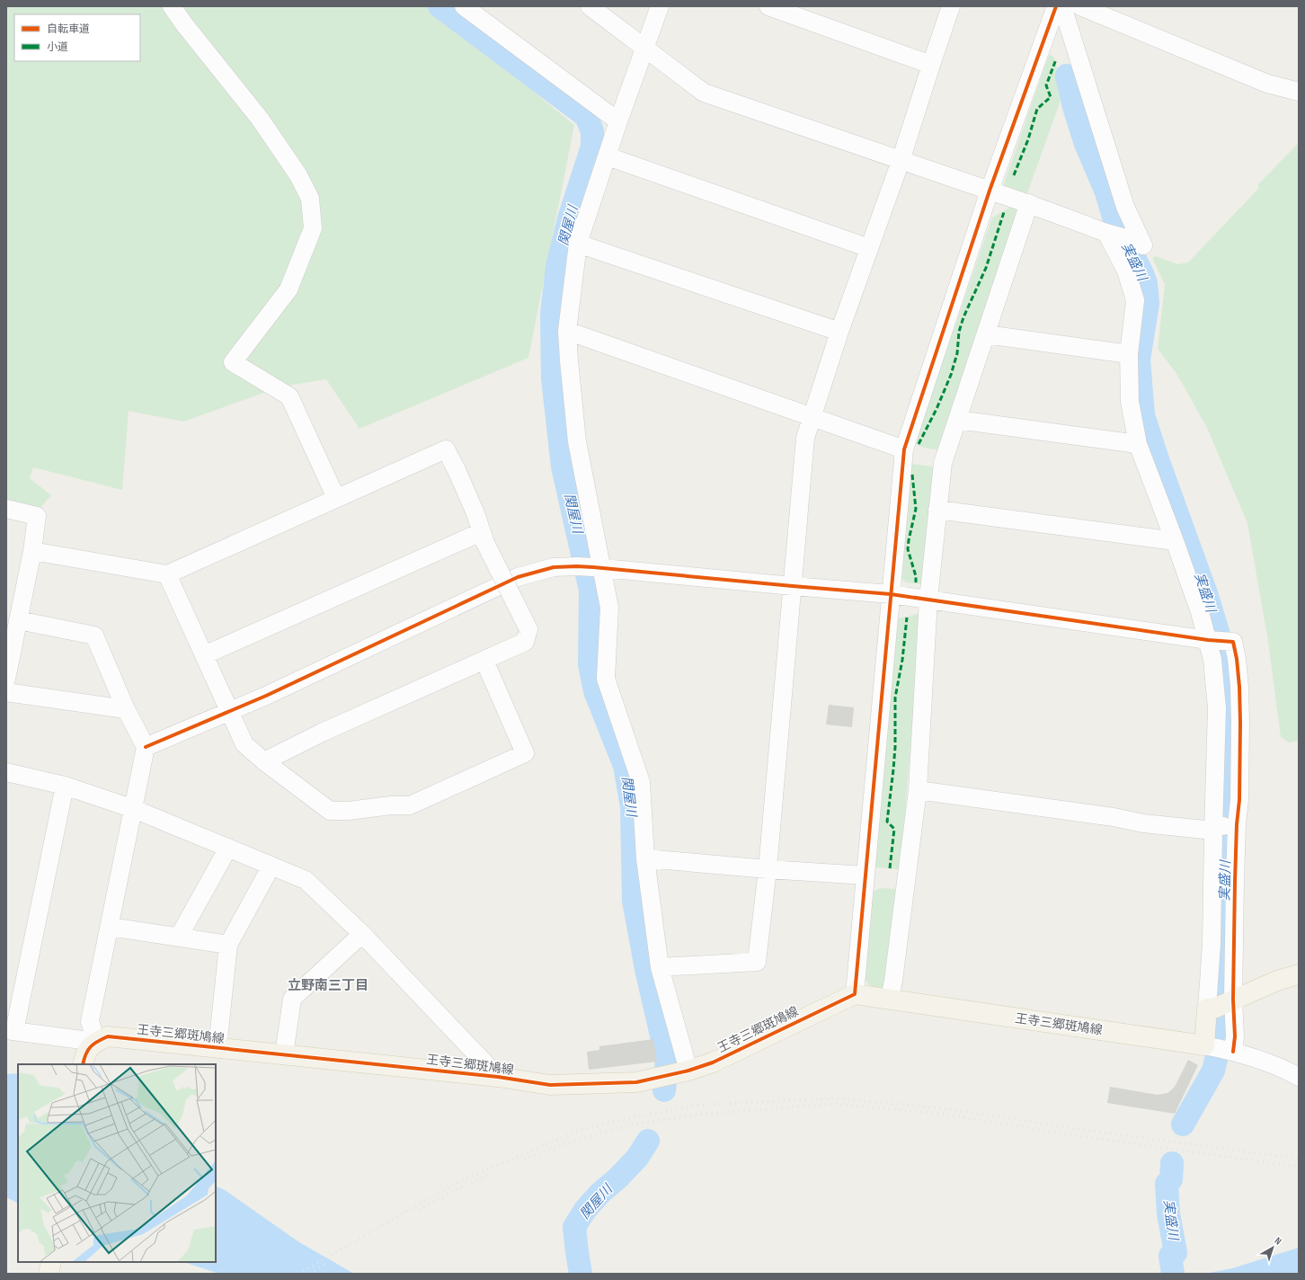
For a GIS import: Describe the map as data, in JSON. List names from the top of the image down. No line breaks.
{"streets":{"main road":["王寺三郷斑鳩線"]},"districts":["立野南三丁目"],"water":["関屋川","実盛川"],"legend":["自転車道","小道"],"north":"top right"}
